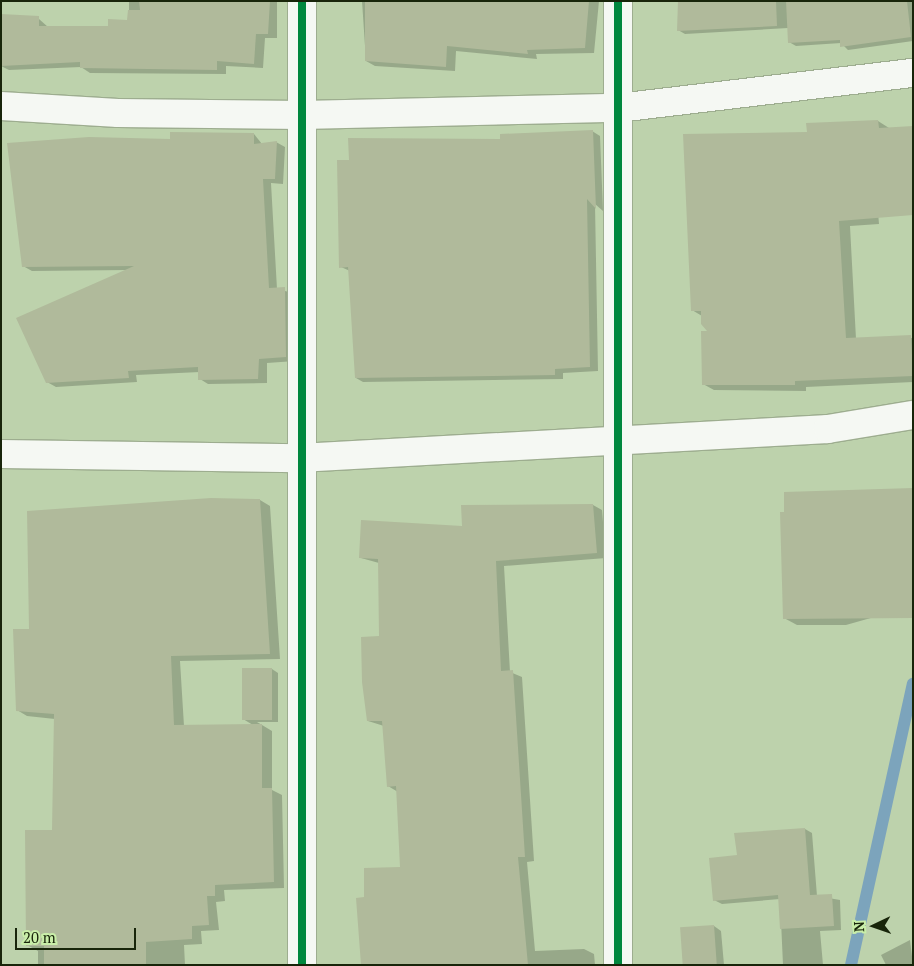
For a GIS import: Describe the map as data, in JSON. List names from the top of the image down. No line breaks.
{"scale_bar":"20 m","north":"left"}
